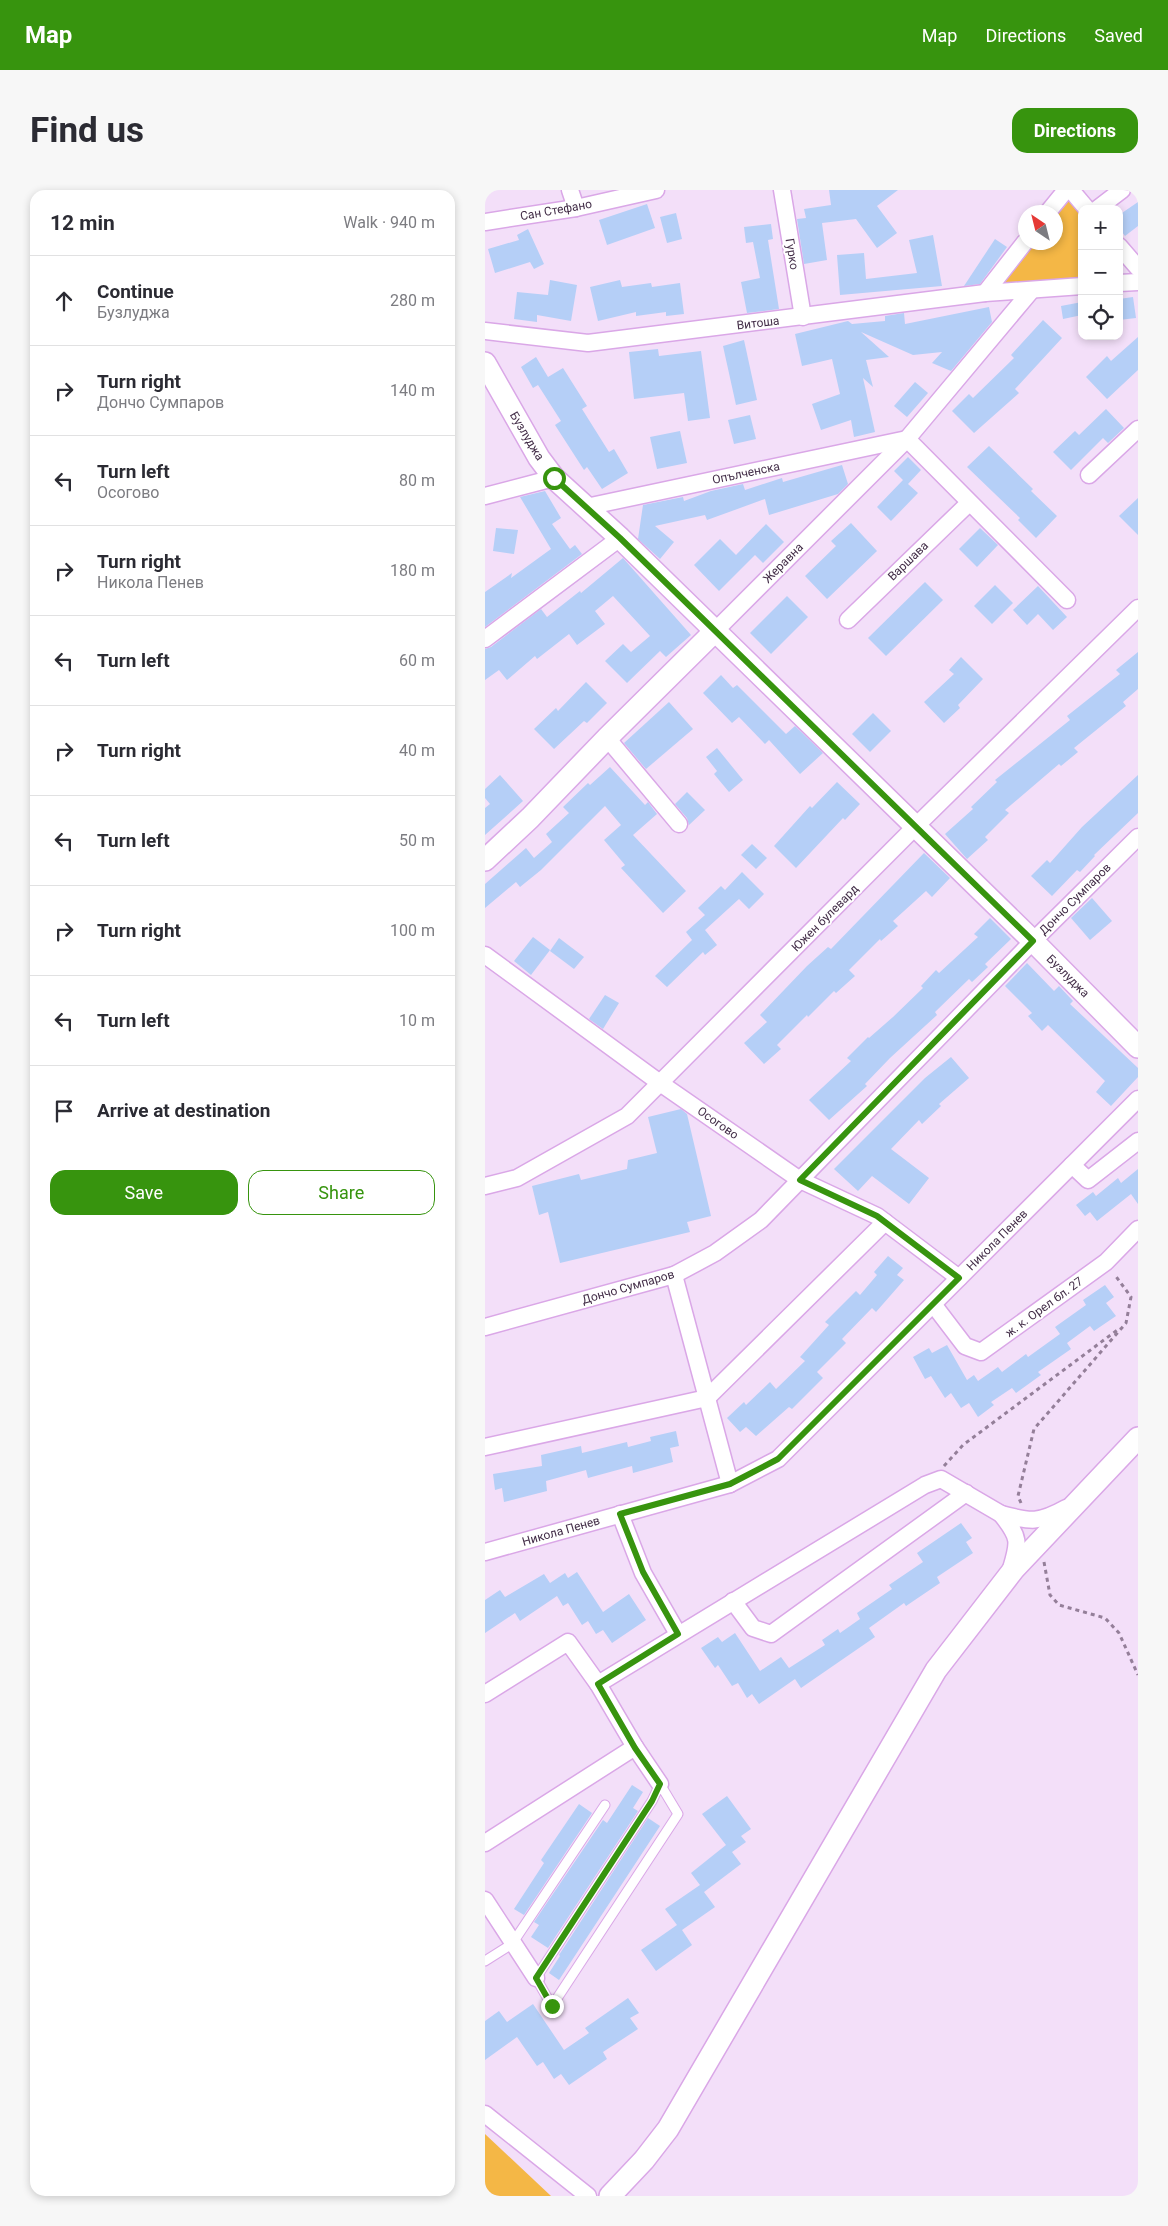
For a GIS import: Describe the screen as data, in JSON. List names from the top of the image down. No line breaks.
{"streets":{"street":["Сан Стефано","Гурко","Витоша","Бузлуджа","Опълченска","Варшава","Жеравна","Дончо Сумпаров","Южен булевард","Осогово","Никола Пенев","ж. к. Орел бл. 27"]},"crossings":[["Гурко","Витоша"],["Витоша","Жеравна"],["Бузлуджа","Опълченска"],["Бузлуджа","Жеравна"],["Бузлуджа","Дончо Сумпаров"],["Бузлуджа","Южен булевард"],["Опълченска","Жеравна"],["Дончо Сумпаров","Осогово"],["Южен булевард","Осогово"],["Осогово","Никола Пенев"],["Никола Пенев","ж. к. Орел бл. 27"]],"north":"top left","page":{"header":"Map","nav":["Map","Directions","Saved"],"buttons":["Directions",["Save","Share"]],"title":"Find us","heading":["12 min","Walk · 940 m"],"map_buttons":["+","−"],"list":[["Continue","Бузлуджа","280 m"],["Turn right","Дончо Сумпаров","140 m"],["Turn left","Осогово","80 m"],["Turn right","Никола Пенев","180 m"],["Turn left","60 m"],["Turn right","40 m"],["Turn left","50 m"],["Turn right","100 m"],["Turn left","10 m"],"Arrive at destination"]}}
